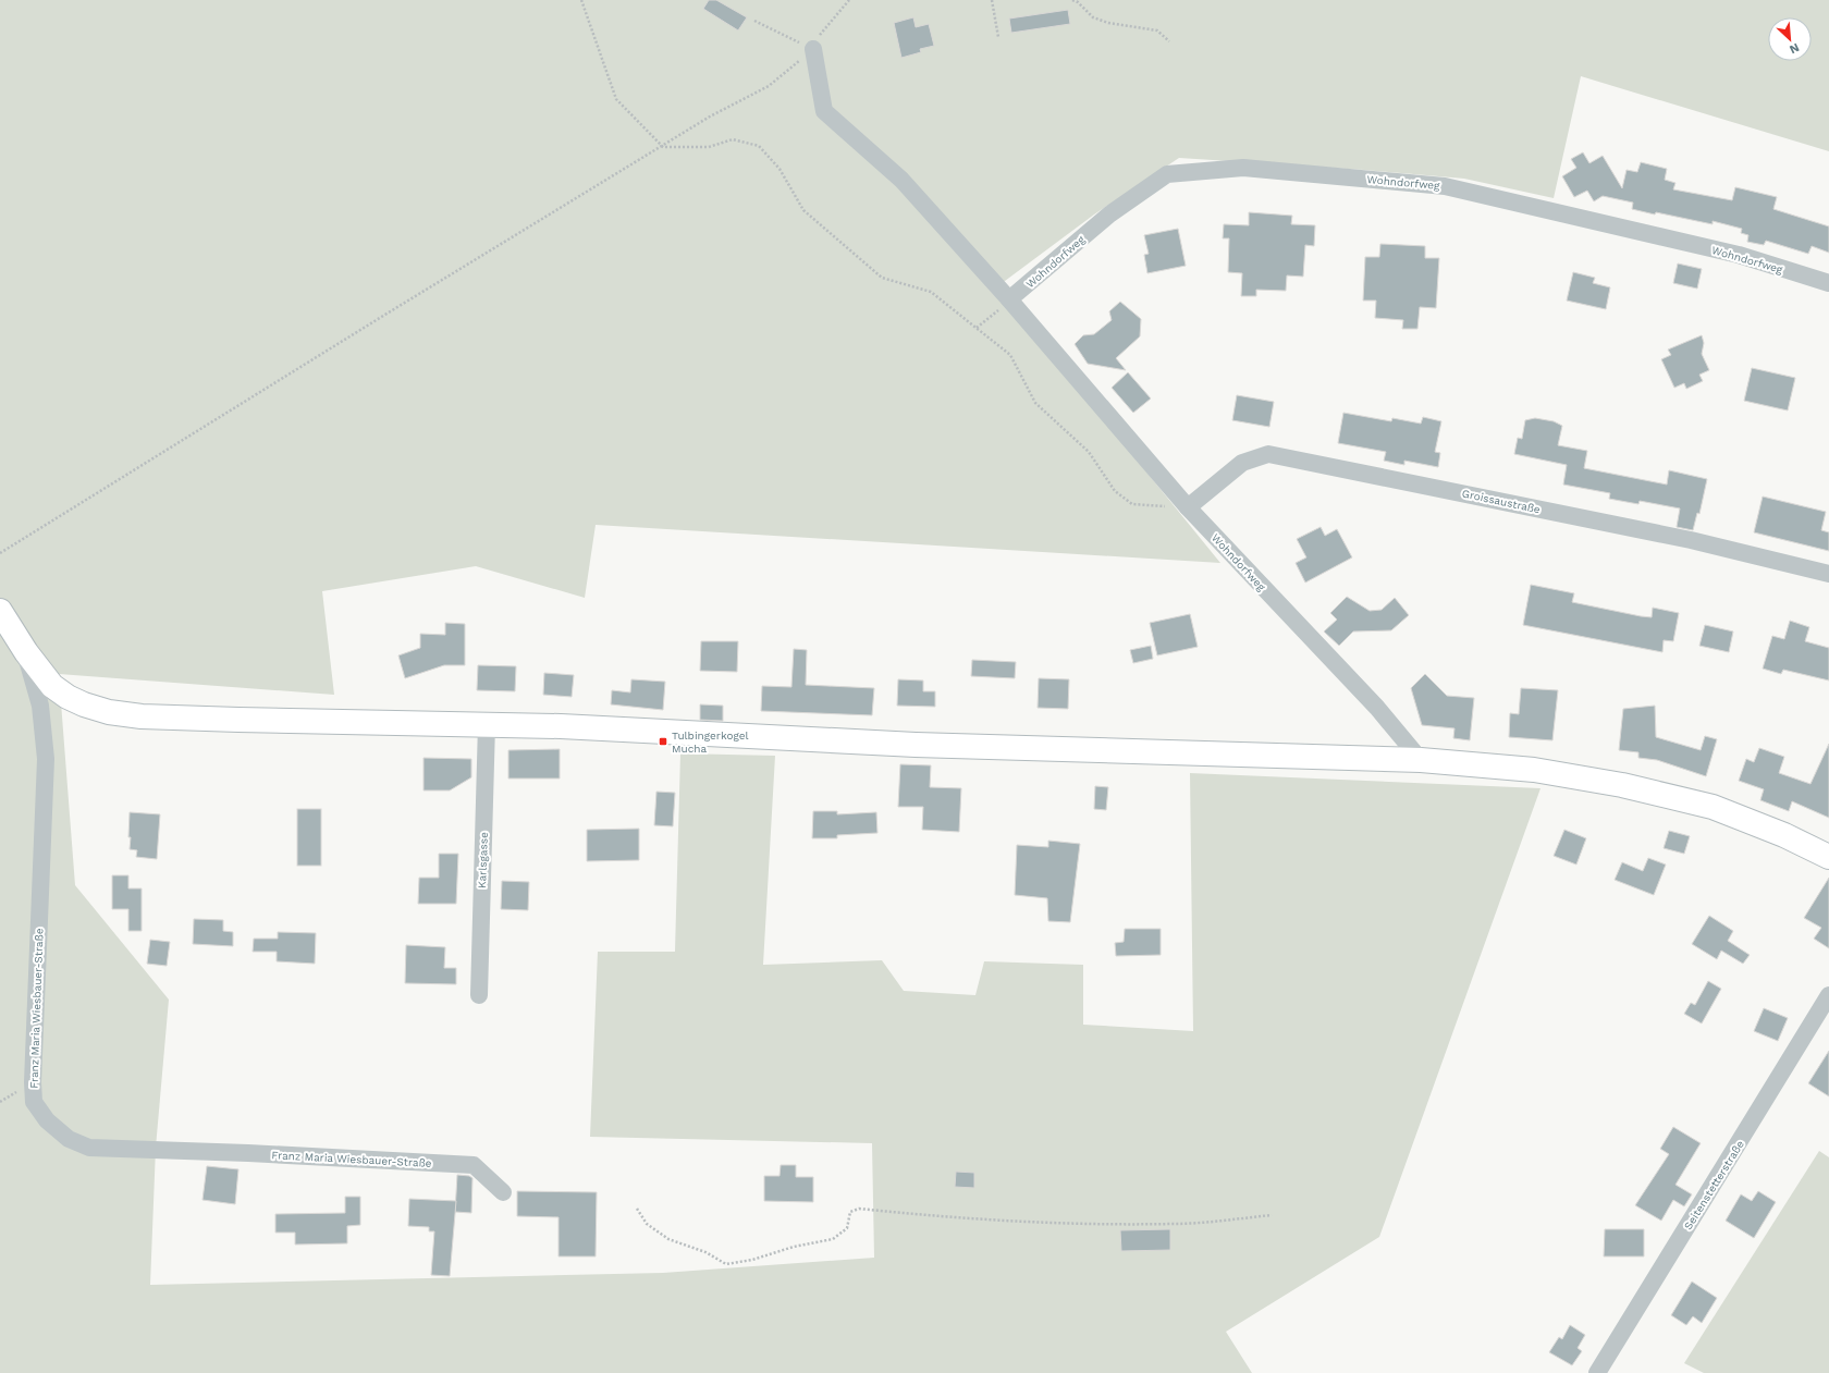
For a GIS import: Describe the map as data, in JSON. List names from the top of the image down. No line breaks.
{"streets":{"street":["Wohndorfweg","Groissaustraße","Karlsgasse","Franz Maria Wiesbauer-Straße","Seitenstetterstraße"]},"crossings":[["Wohndorfweg","Groissaustraße"]],"places":{"transit":["Tulbingerkogel Mucha"]},"north":"bottom right"}
